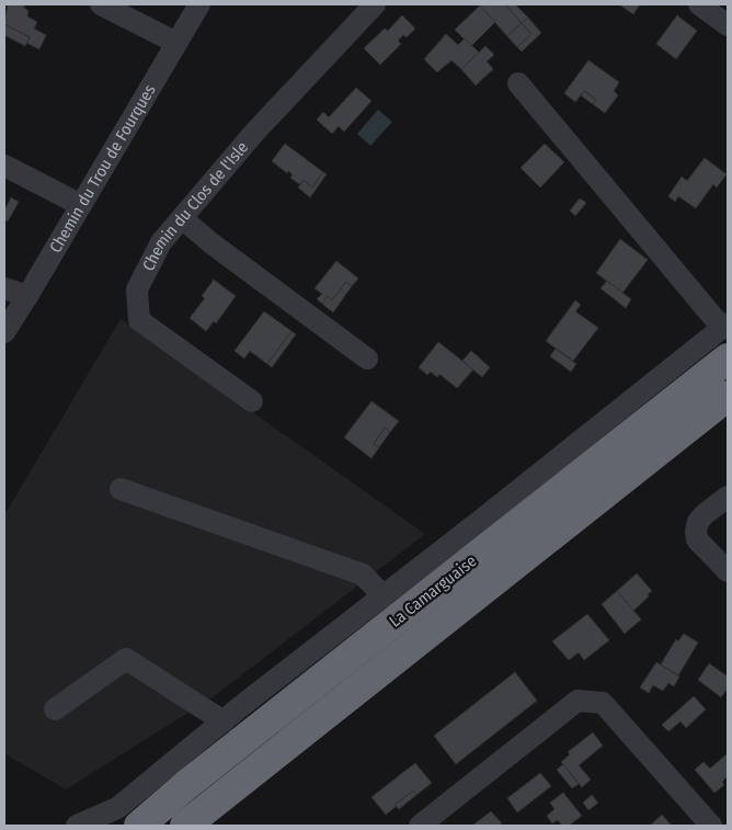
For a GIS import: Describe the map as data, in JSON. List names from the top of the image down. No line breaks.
{"streets":{"highway":["La Camarguaise"],"street":["Chemin du Trou de Fourques","Chemin du Clos de l'Isle"]}}
